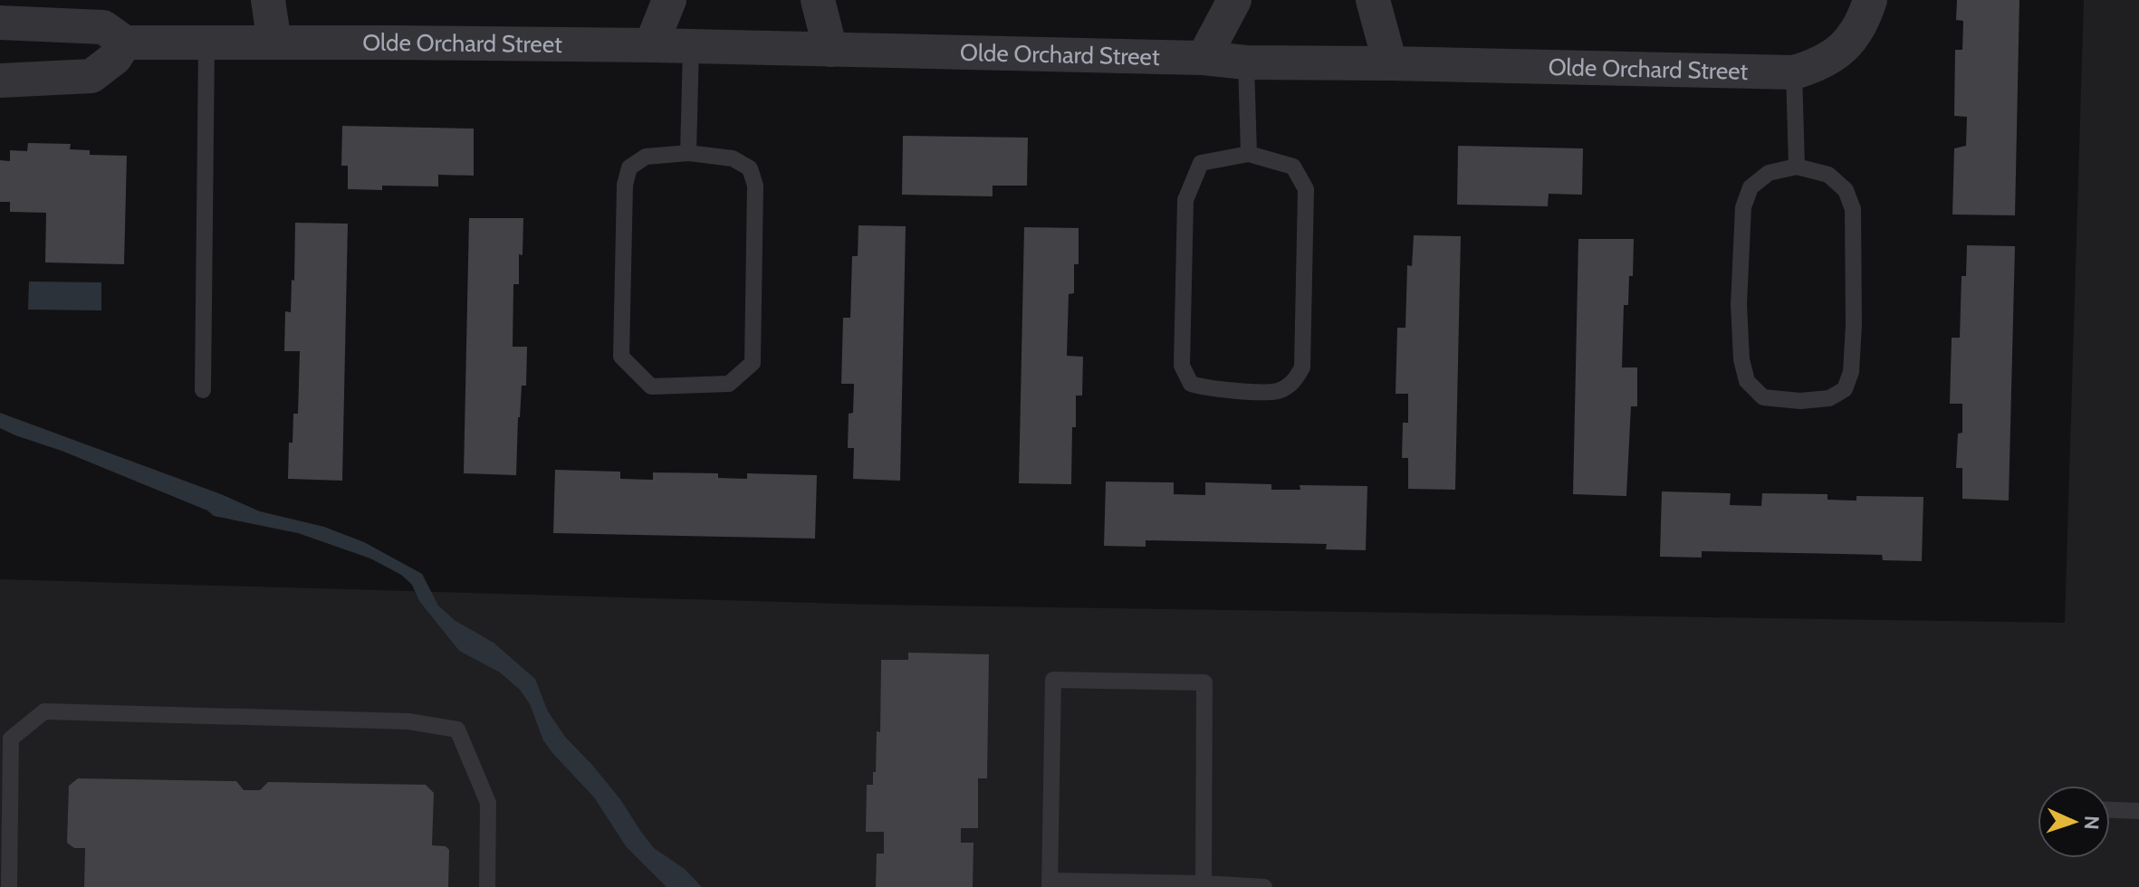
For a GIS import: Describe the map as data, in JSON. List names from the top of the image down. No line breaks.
{"streets":{"street":["Olde Orchard Street"]},"north":"right"}
